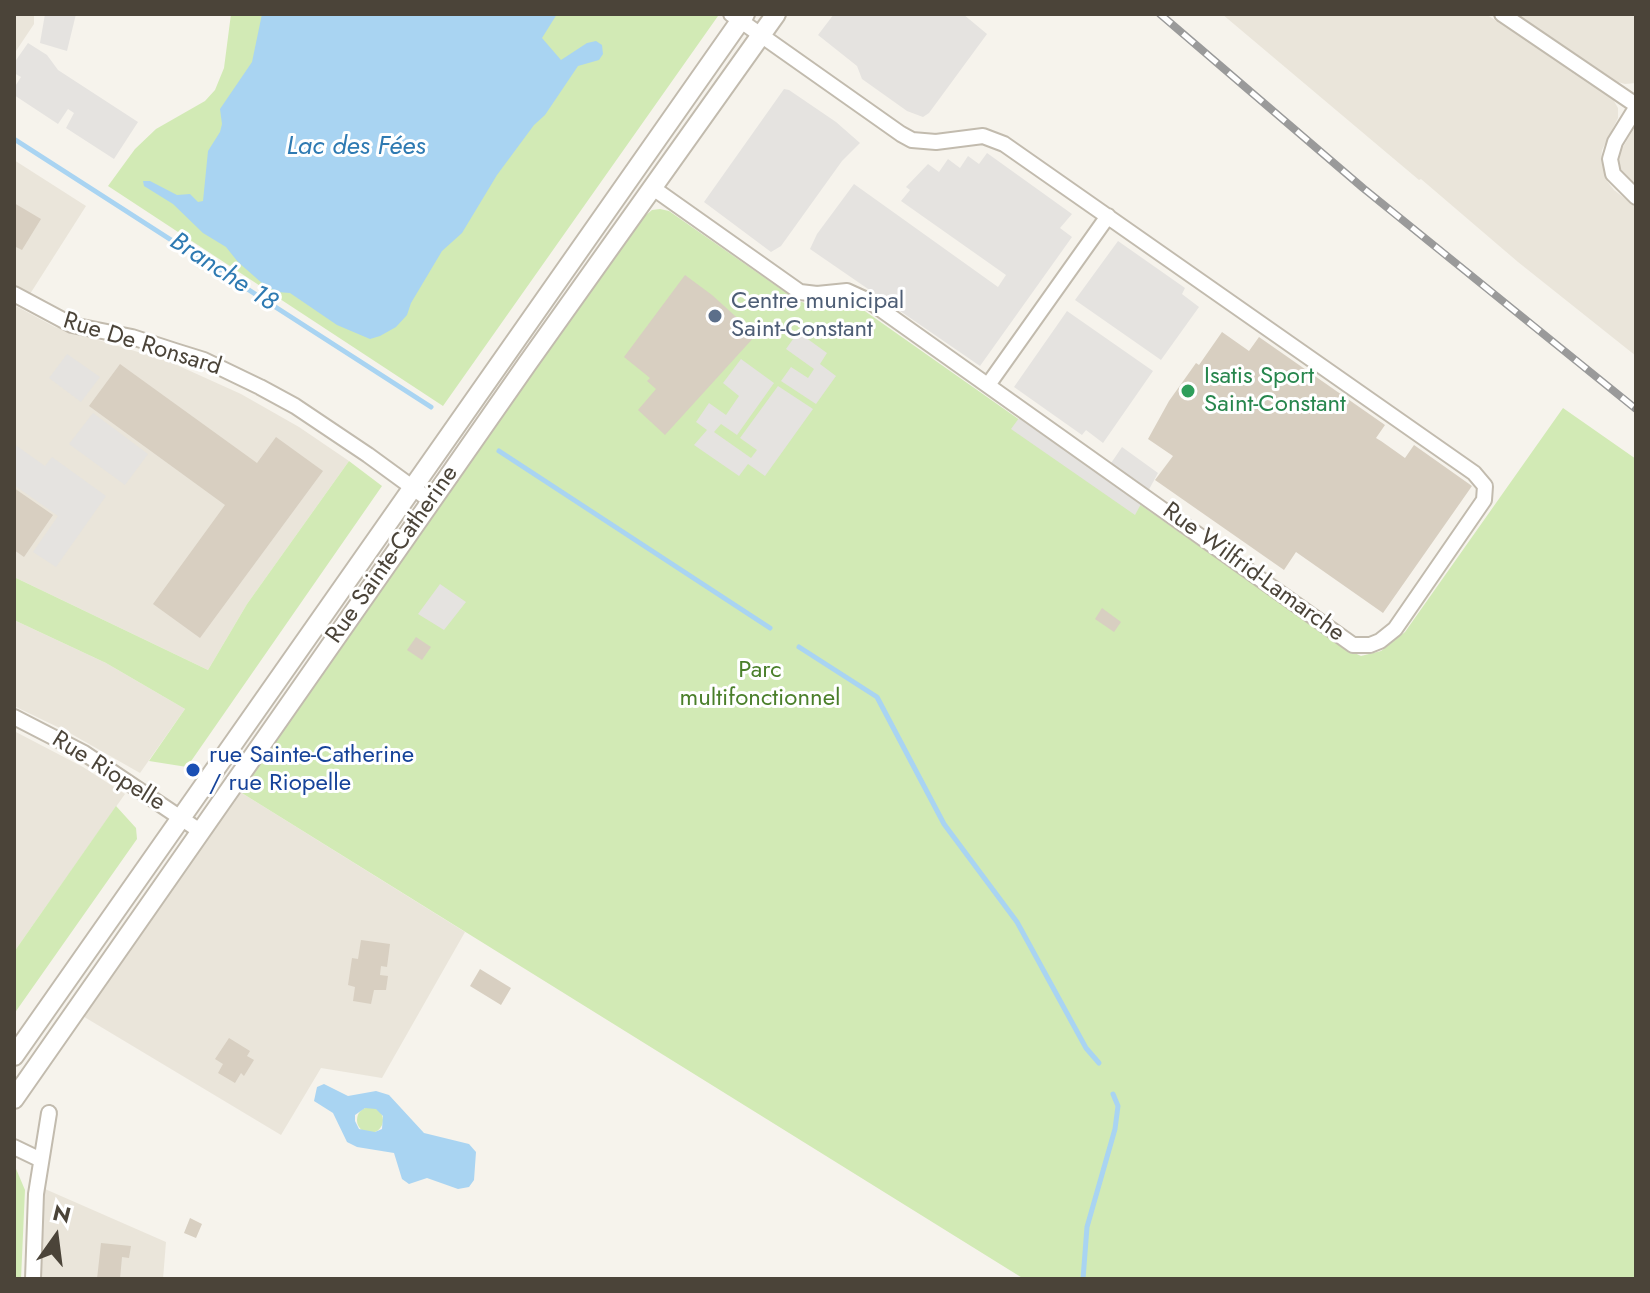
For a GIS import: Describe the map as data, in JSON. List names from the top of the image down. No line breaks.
{"streets":{"street":["Rue De Ronsard","Rue Sainte-Catherine","Rue Wilfrid-Lamarche","Rue Riopelle"]},"crossings":[["Rue De Ronsard","Rue Sainte-Catherine"],["Rue Sainte-Catherine","Rue Wilfrid-Lamarche"],["Rue Sainte-Catherine","Rue Riopelle"]],"water":["Lac des Fées","Branche 18"],"parks":["Parc multifonctionnel"],"places":["Centre municipal Saint-Constant","Isatis Sport Saint-Constant","rue Sainte-Catherine / rue Riopelle"],"north":"top"}
